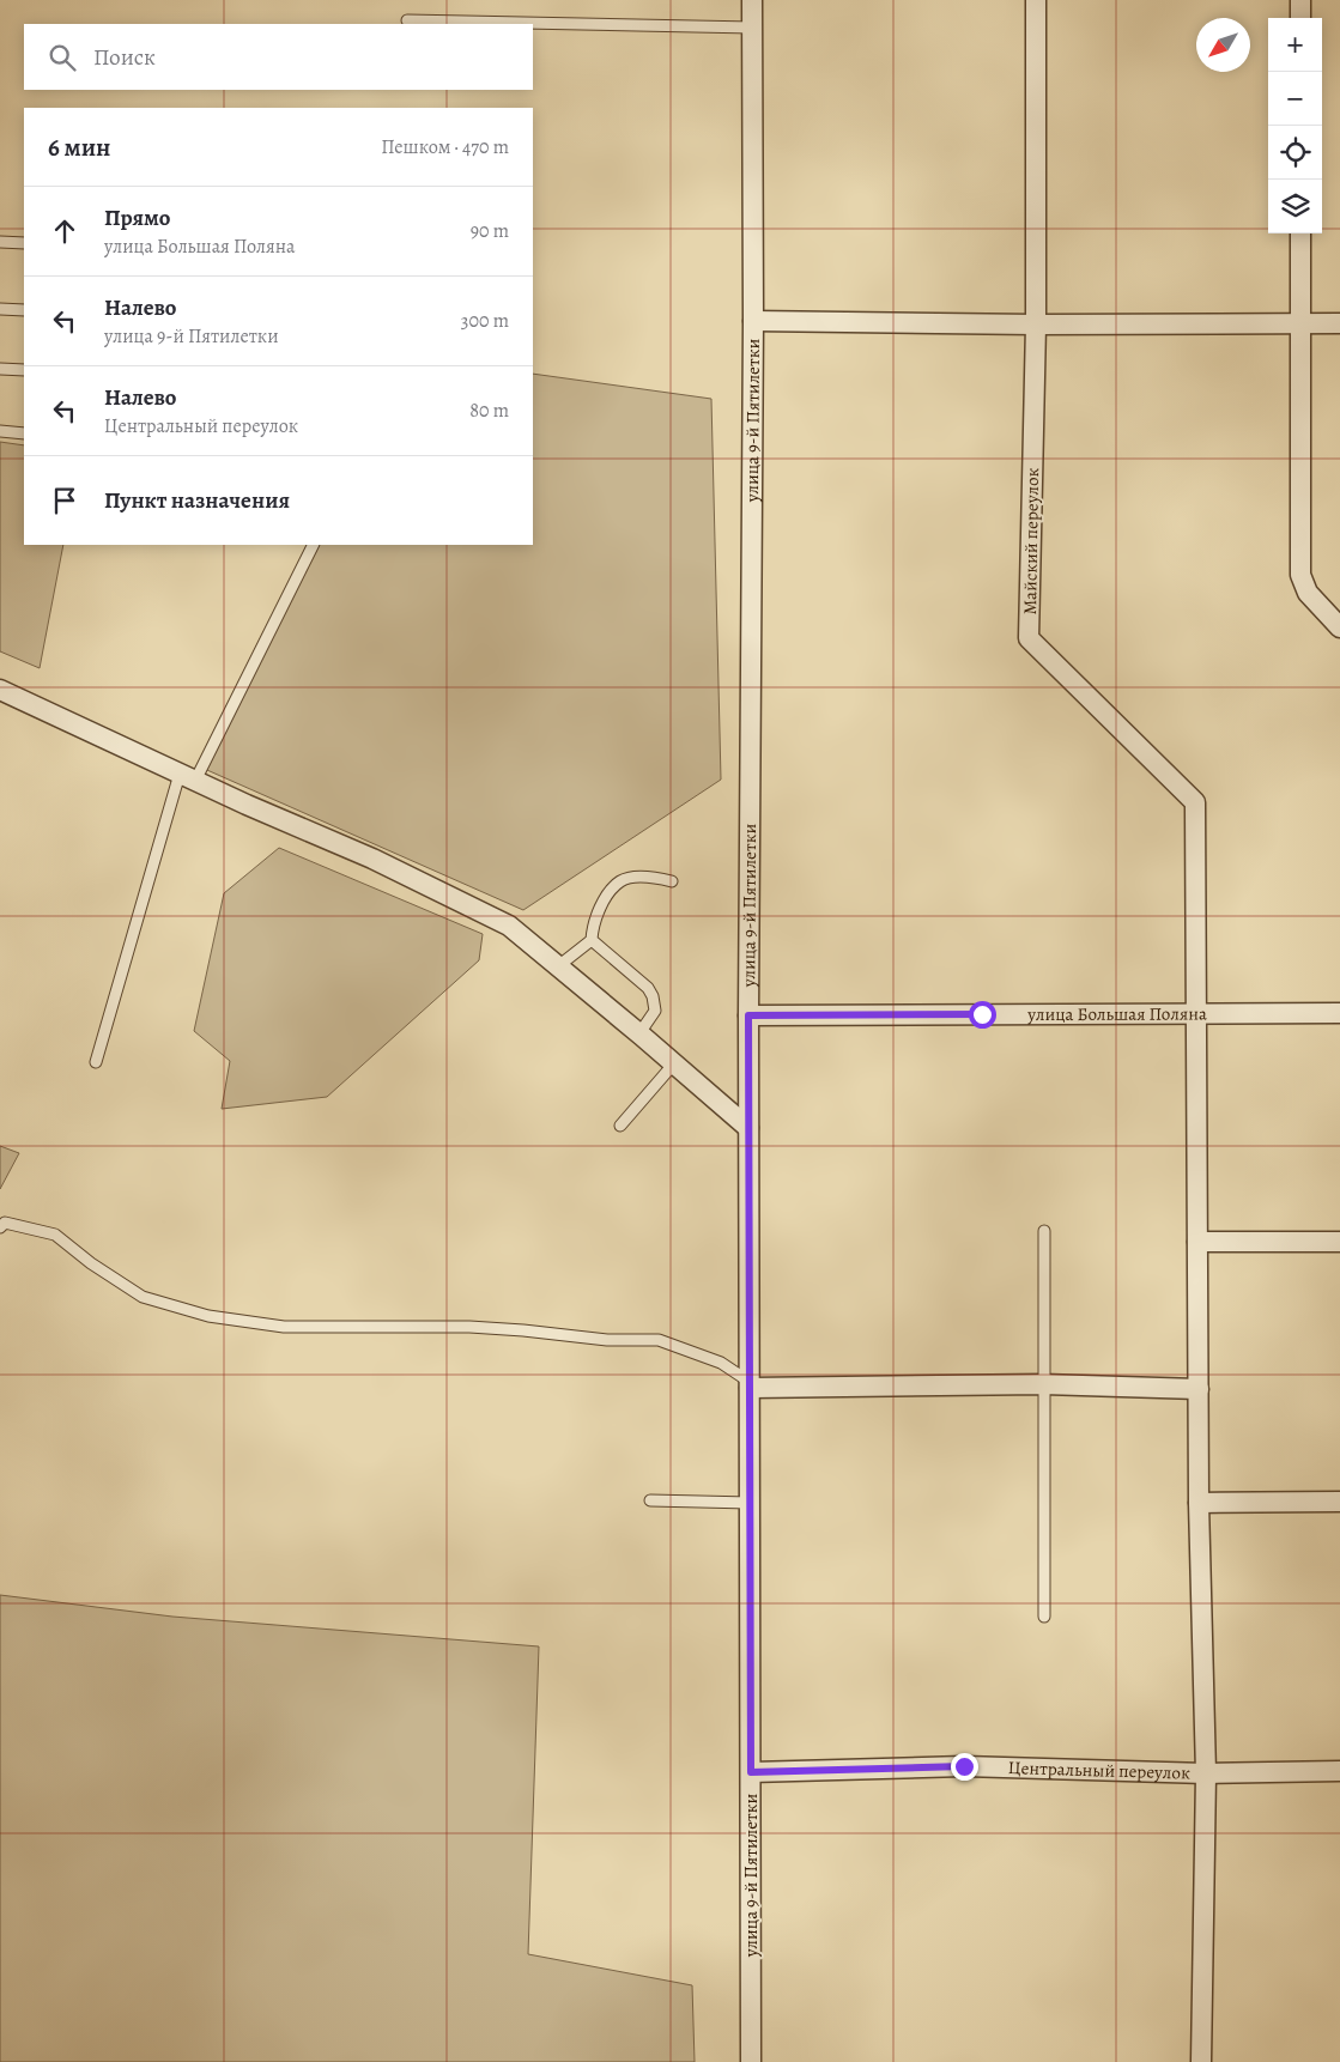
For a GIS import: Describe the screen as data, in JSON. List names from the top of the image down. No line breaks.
{"streets":{"street":["улица 9-й Пятилетки","Майский переулок","улица Большая Поляна","Центральный переулок"]},"crossings":[["улица 9-й Пятилетки","улица Большая Поляна"],["улица 9-й Пятилетки","Центральный переулок"],["Майский переулок","улица Большая Поляна"],["Майский переулок","Центральный переулок"]],"north":"bottom left","page":{"map_buttons":["+","−"],"search":"Поиск","heading":["6 мин","Пешком · 470 m"],"list":[["Прямо","улица Большая Поляна","90 m"],["Налево","улица 9-й Пятилетки","300 m"],["Налево","Центральный переулок","80 m"],"Пункт назначения"]}}
